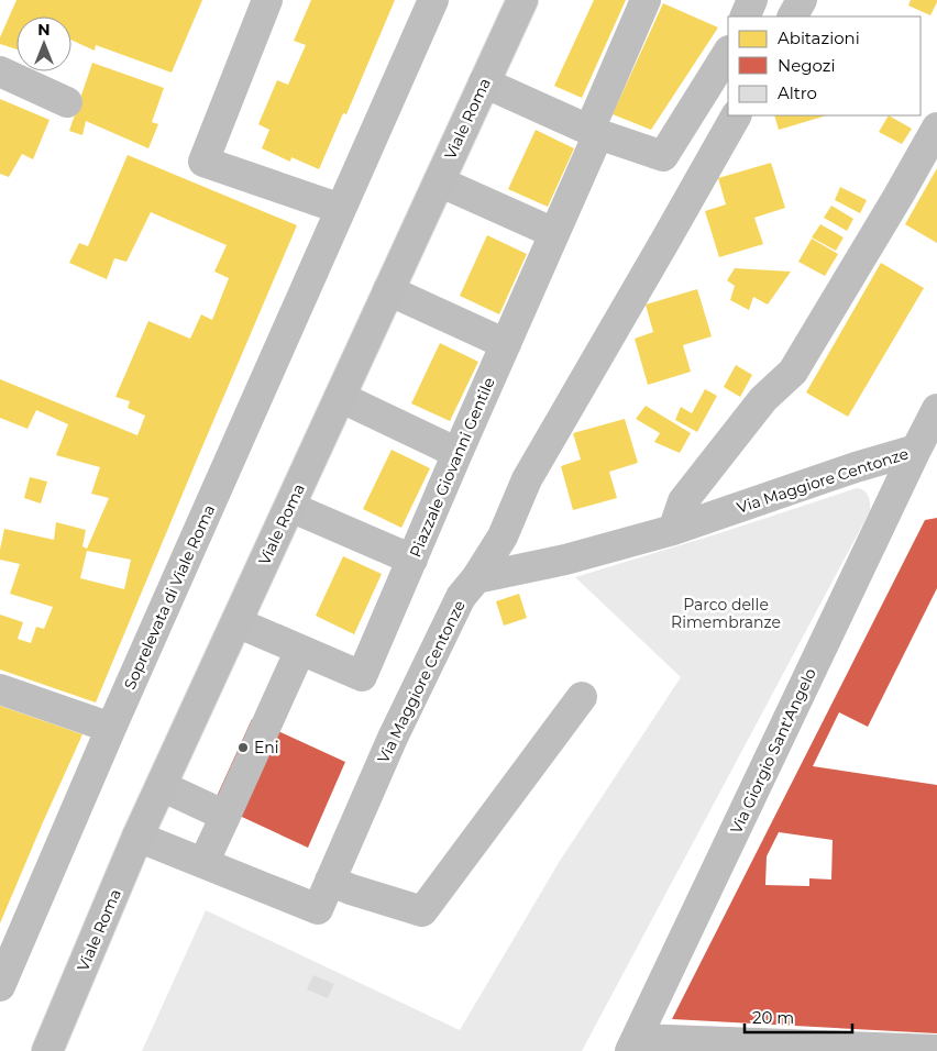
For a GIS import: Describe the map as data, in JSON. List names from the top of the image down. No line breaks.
{"streets":{"main road":["Viale Roma"],"street":["Piazzale Giovanni Gentile","Via Maggiore Centonze","Soprelevata di Viale Roma","Via Giorgio Sant'Angelo"]},"crossings":[["Viale Roma","Piazzale Giovanni Gentile"],["Viale Roma","Via Maggiore Centonze"],["Via Maggiore Centonze","Via Giorgio Sant'Angelo"]],"parks":["Parco delle Rimembranze"],"places":["Eni"],"legend":["Abitazioni","Negozi","Altro"],"scale_bar":"20 m","north":"top"}
